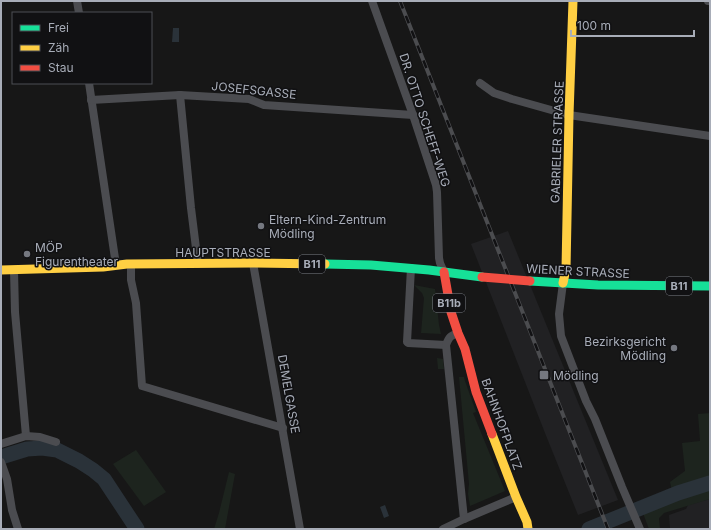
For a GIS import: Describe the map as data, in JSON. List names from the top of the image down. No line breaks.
{"streets":{"main road":["GABRIELER STRASSE","HAUPTSTRASSE","B11","WIENER STRASSE","B11b","BAHNHOFPLATZ"],"street":["JOSEFSGASSE","DR. OTTO SCHEFF-WEG","DEMELGASSE"]},"crossings":[["JOSEFSGASSE","DR. OTTO SCHEFF-WEG"],["DR. OTTO SCHEFF-WEG","HAUPTSTRASSE"],["DR. OTTO SCHEFF-WEG","WIENER STRASSE"],["DR. OTTO SCHEFF-WEG","BAHNHOFPLATZ"],["GABRIELER STRASSE","WIENER STRASSE"],["HAUPTSTRASSE","WIENER STRASSE"],["HAUPTSTRASSE","DEMELGASSE"],["HAUPTSTRASSE","BAHNHOFPLATZ"],["WIENER STRASSE","BAHNHOFPLATZ"]],"places":{"other":["Eltern-Kind-Zentrum Mödling","MÖP Figurentheater","Bezirksgericht Mödling"],"transit":["Mödling"]},"legend":["Frei","Zäh","Stau"],"scale_bar":"100 m"}
